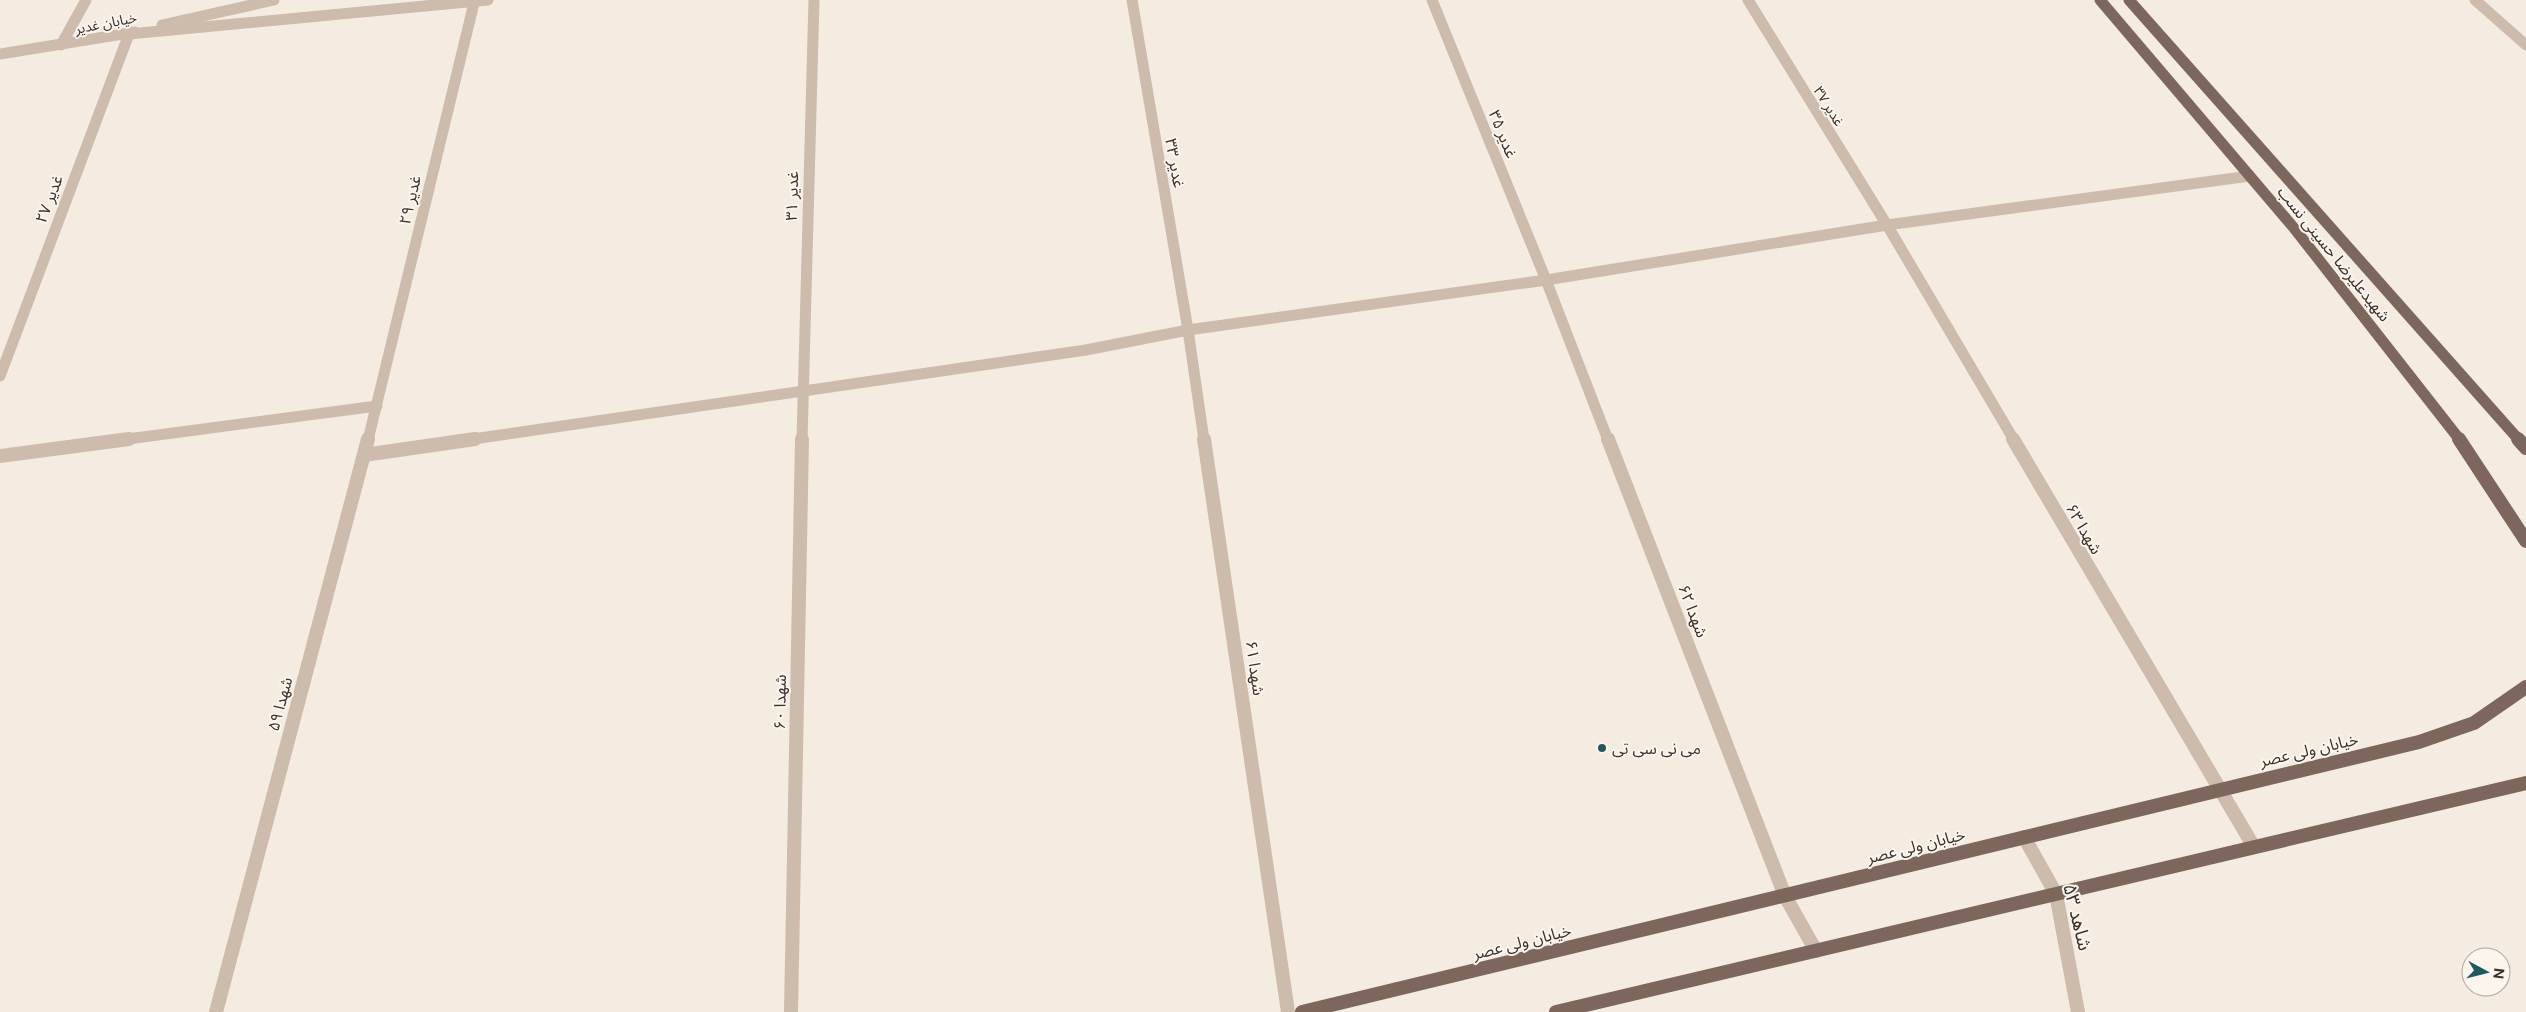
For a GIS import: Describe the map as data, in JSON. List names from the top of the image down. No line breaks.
{"streets":{"main road":["شهیدعلیرضا حسینی نسب","خیابان ولی عصر"],"street":["خیابان غدیر","غدیر ۳۷","غدیر ۳۵","غدیر ۳۳","غدیر ۳۱","غدیر ۲۷","غدیر ۲۹","شهدا ۶۳","شهدا ۶۲","شهدا ۶۱","شهدا ۶۰","شهدا ۵۹","شاهد ۵۳"]},"crossings":[["خیابان غدیر","غدیر ۲۷"],["غدیر ۳۷","شهدا ۶۳"],["غدیر ۳۵","شهدا ۶۲"],["غدیر ۳۳","شهدا ۶۱"],["غدیر ۳۱","شهدا ۶۰"],["غدیر ۲۹","شهدا ۵۹"],["شهدا ۶۳","خیابان ولی عصر"],["شهدا ۶۲","خیابان ولی عصر"],["خیابان ولی عصر","شاهد ۵۳"]],"places":["می نی سی تی"],"north":"right"}
